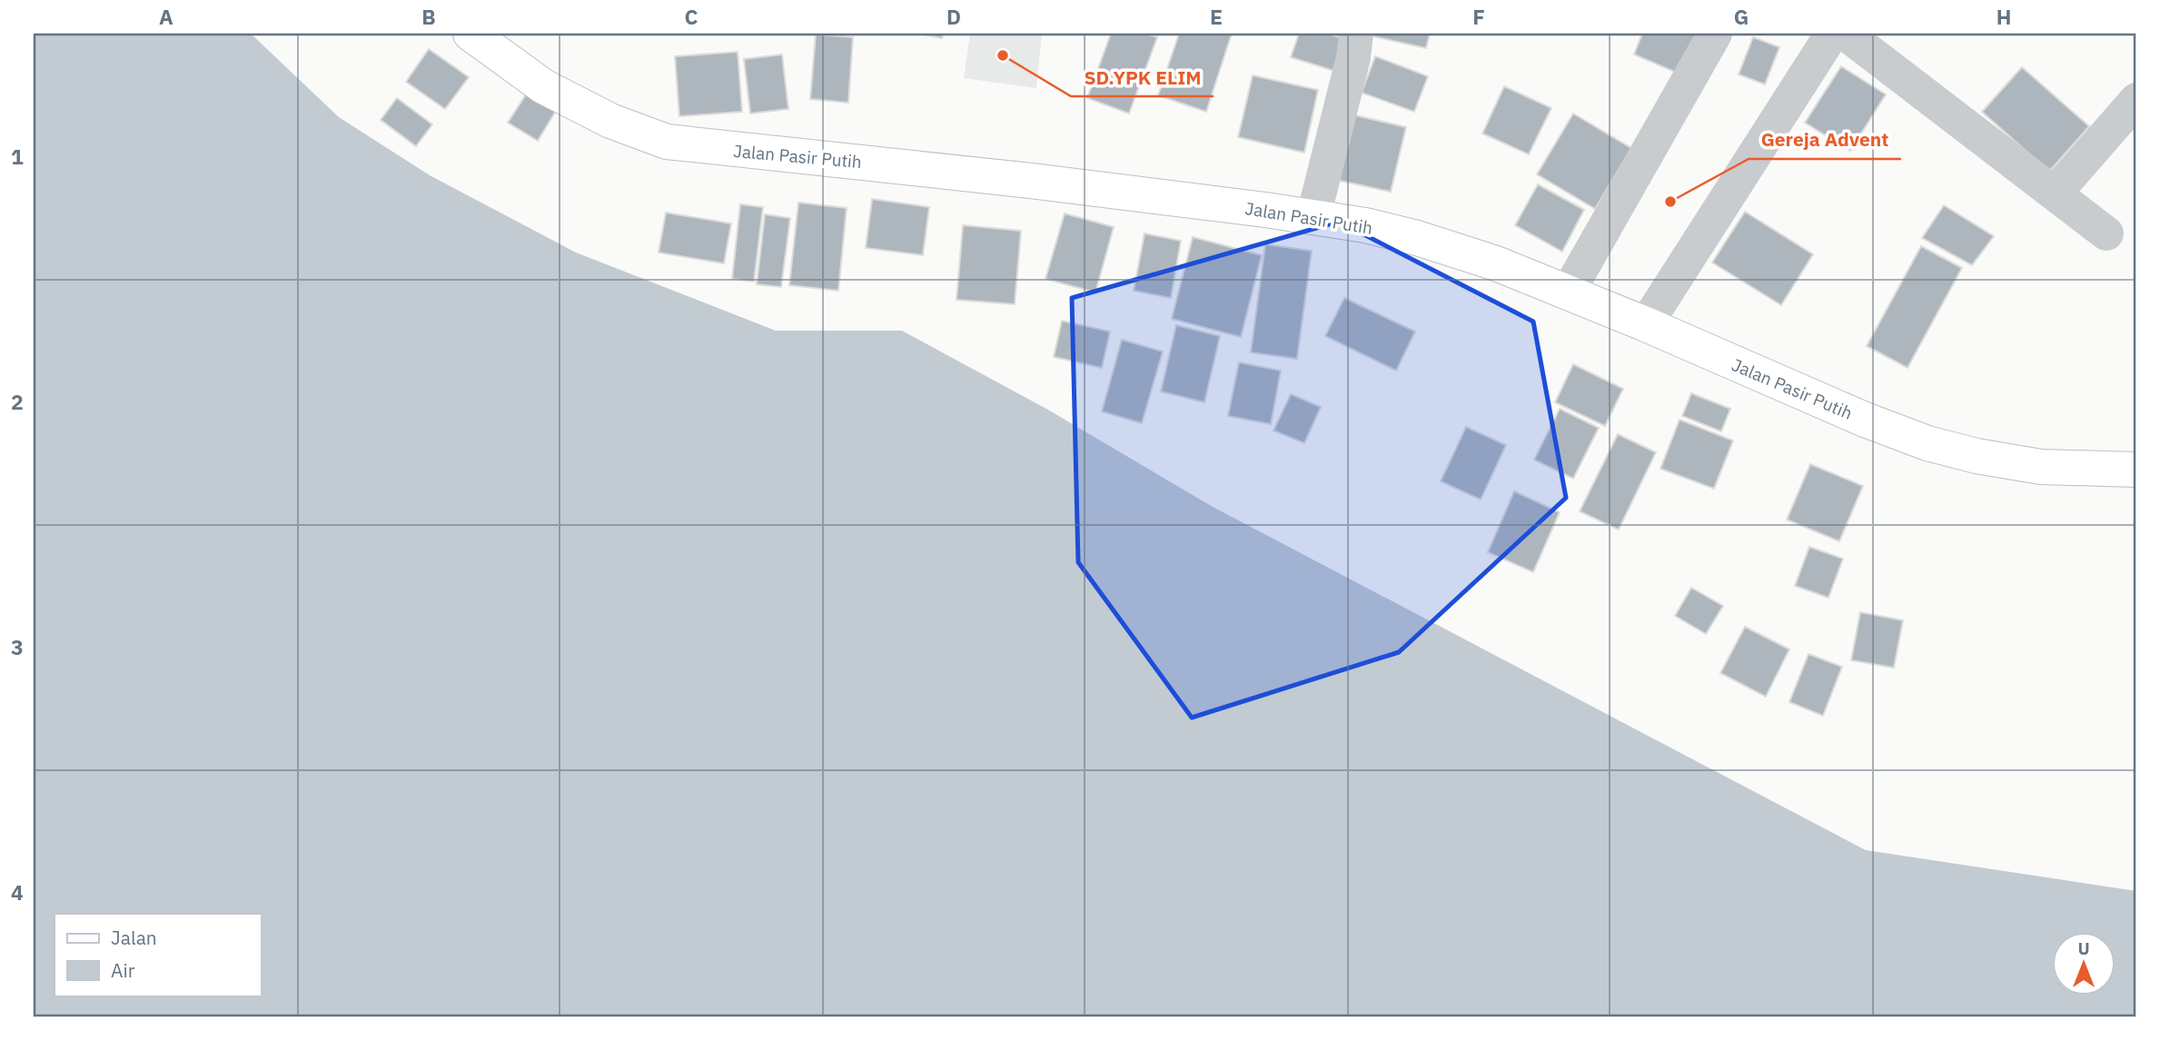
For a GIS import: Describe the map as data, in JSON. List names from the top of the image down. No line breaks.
{"streets":{"main road":["Jalan Pasir Putih"]},"places":["SD.YPK ELIM","Gereja Advent"],"legend":["Jalan","Air"],"north":"top","grid":{"columns":["A","B","C","D","E","F","G","H"],"rows":["1","2","3","4"]}}
